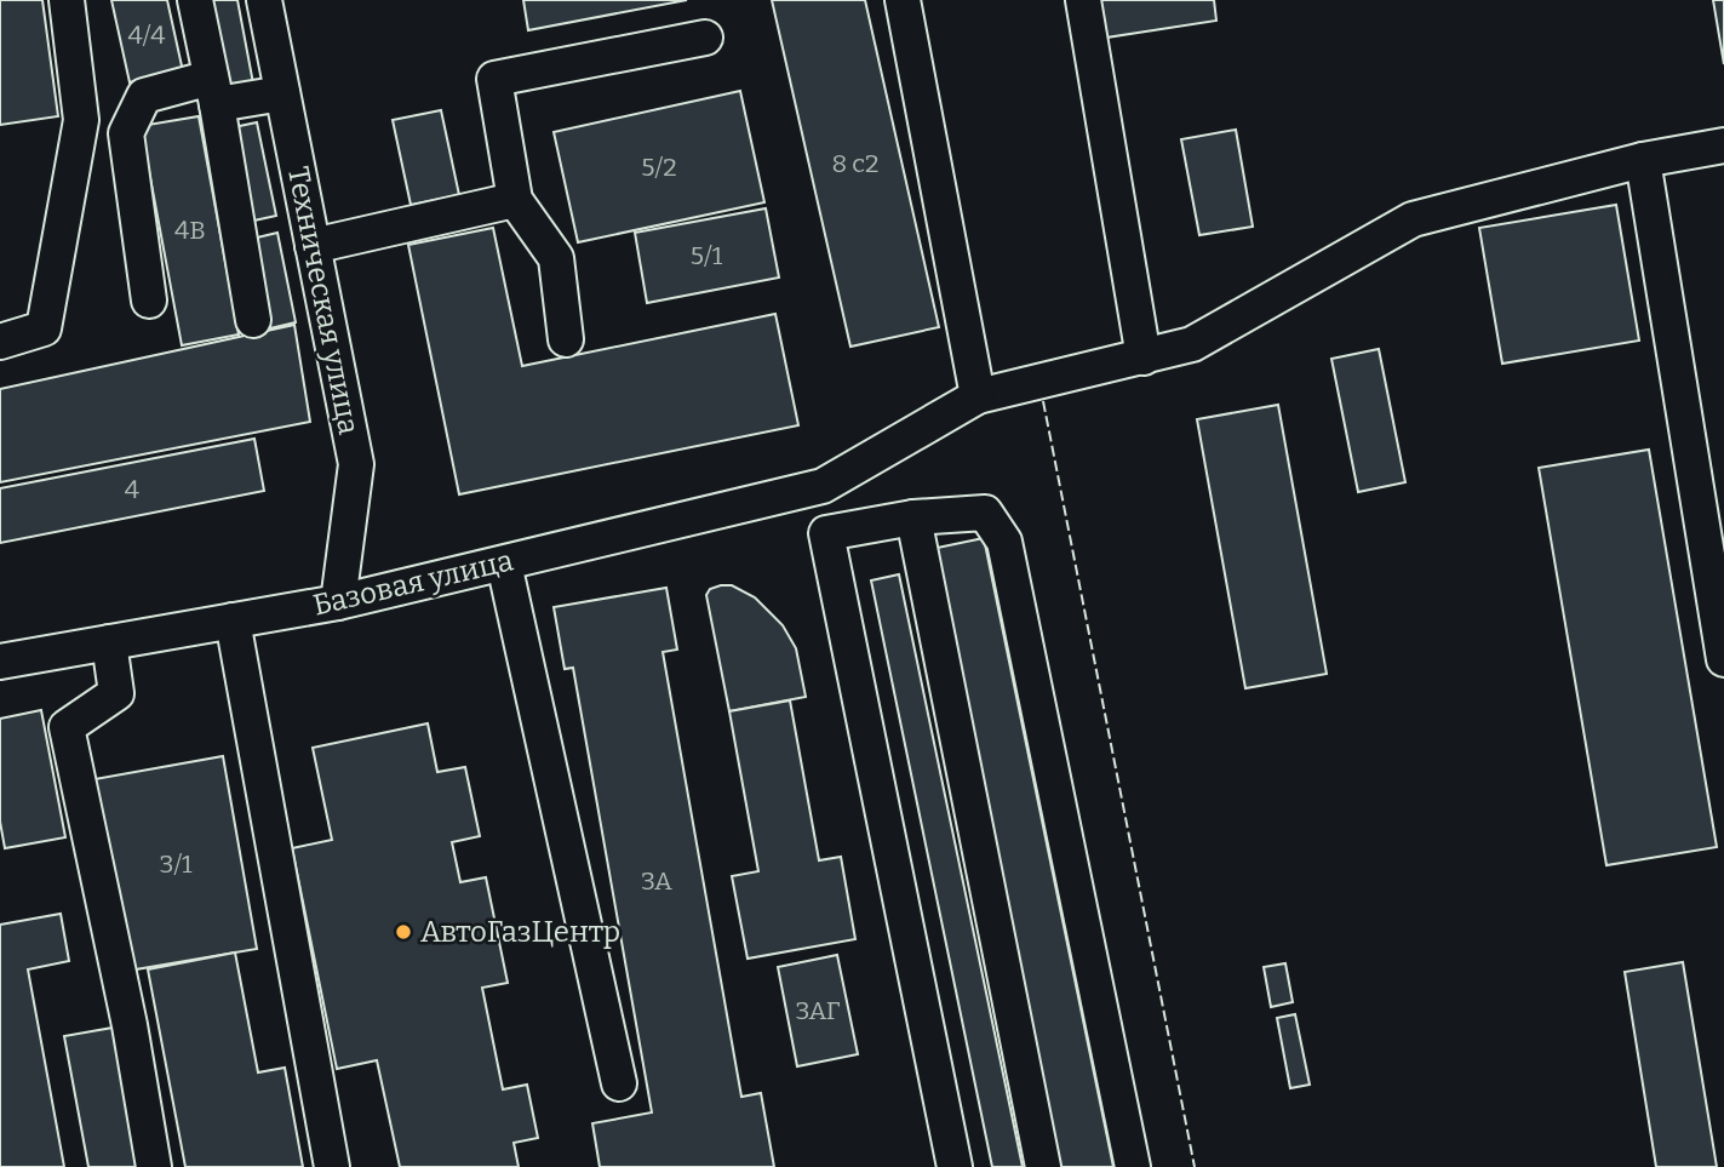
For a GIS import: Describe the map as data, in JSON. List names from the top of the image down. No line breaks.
{"streets":{"street":["Техническая улица","Базовая улица"]},"crossings":[["Техническая улица","Базовая улица"]],"places":["АвтоГазЦентр"],"house_numbers":["4/4","8 с2","5/2","4В","5/1","4","3/1","3А","3АГ"]}
